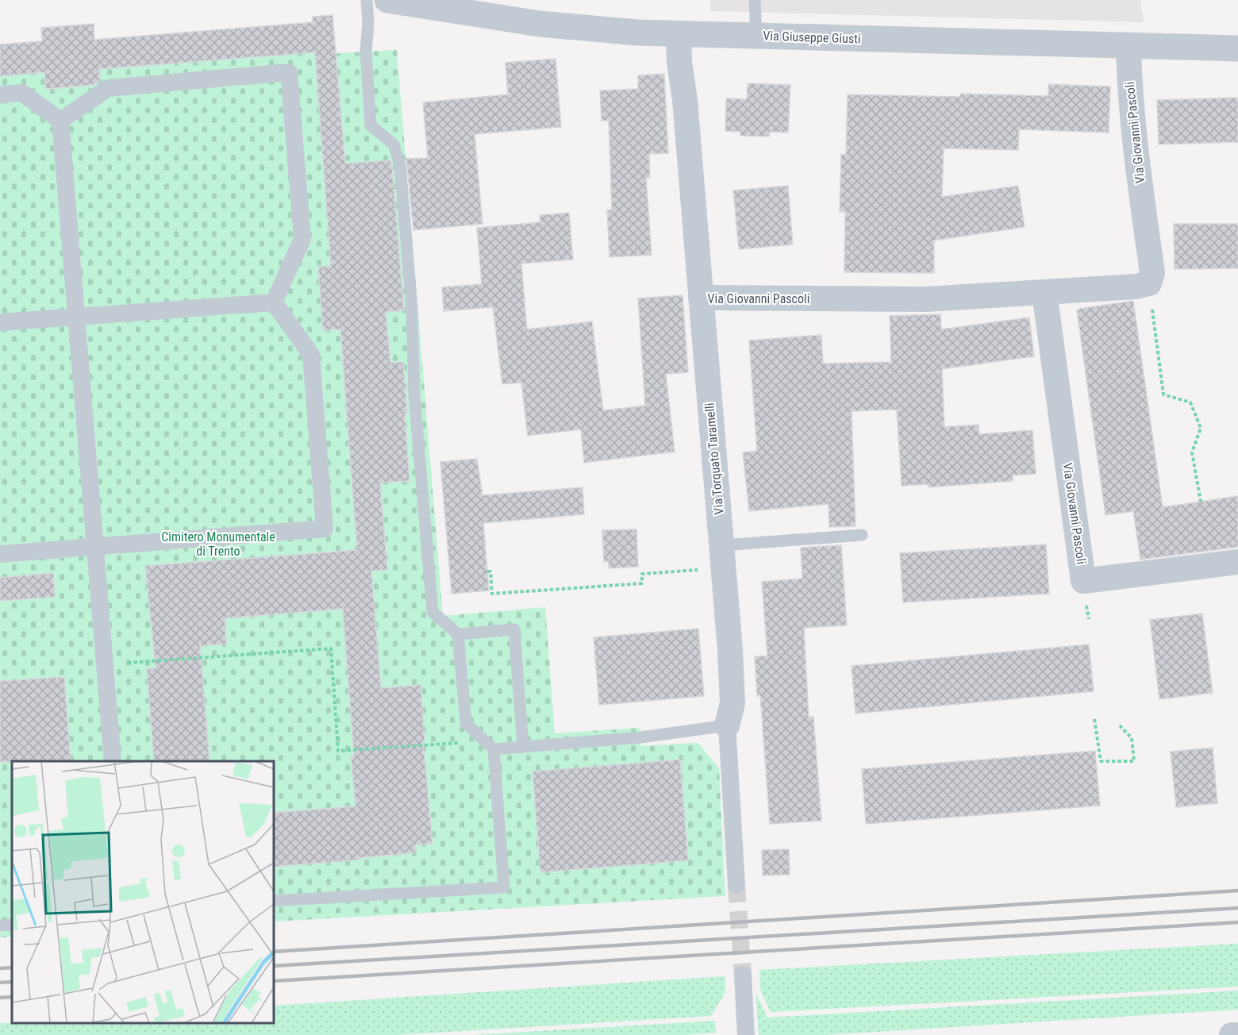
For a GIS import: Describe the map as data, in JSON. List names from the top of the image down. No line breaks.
{"streets":{"street":["Via Giuseppe Giusti","Via Giovanni Pascoli","Via Torquato Taramelli"]},"crossings":[["Via Giuseppe Giusti","Via Giovanni Pascoli"],["Via Giuseppe Giusti","Via Torquato Taramelli"],["Via Giovanni Pascoli","Via Torquato Taramelli"]],"parks":["Cimitero Monumentale di Trento"]}
